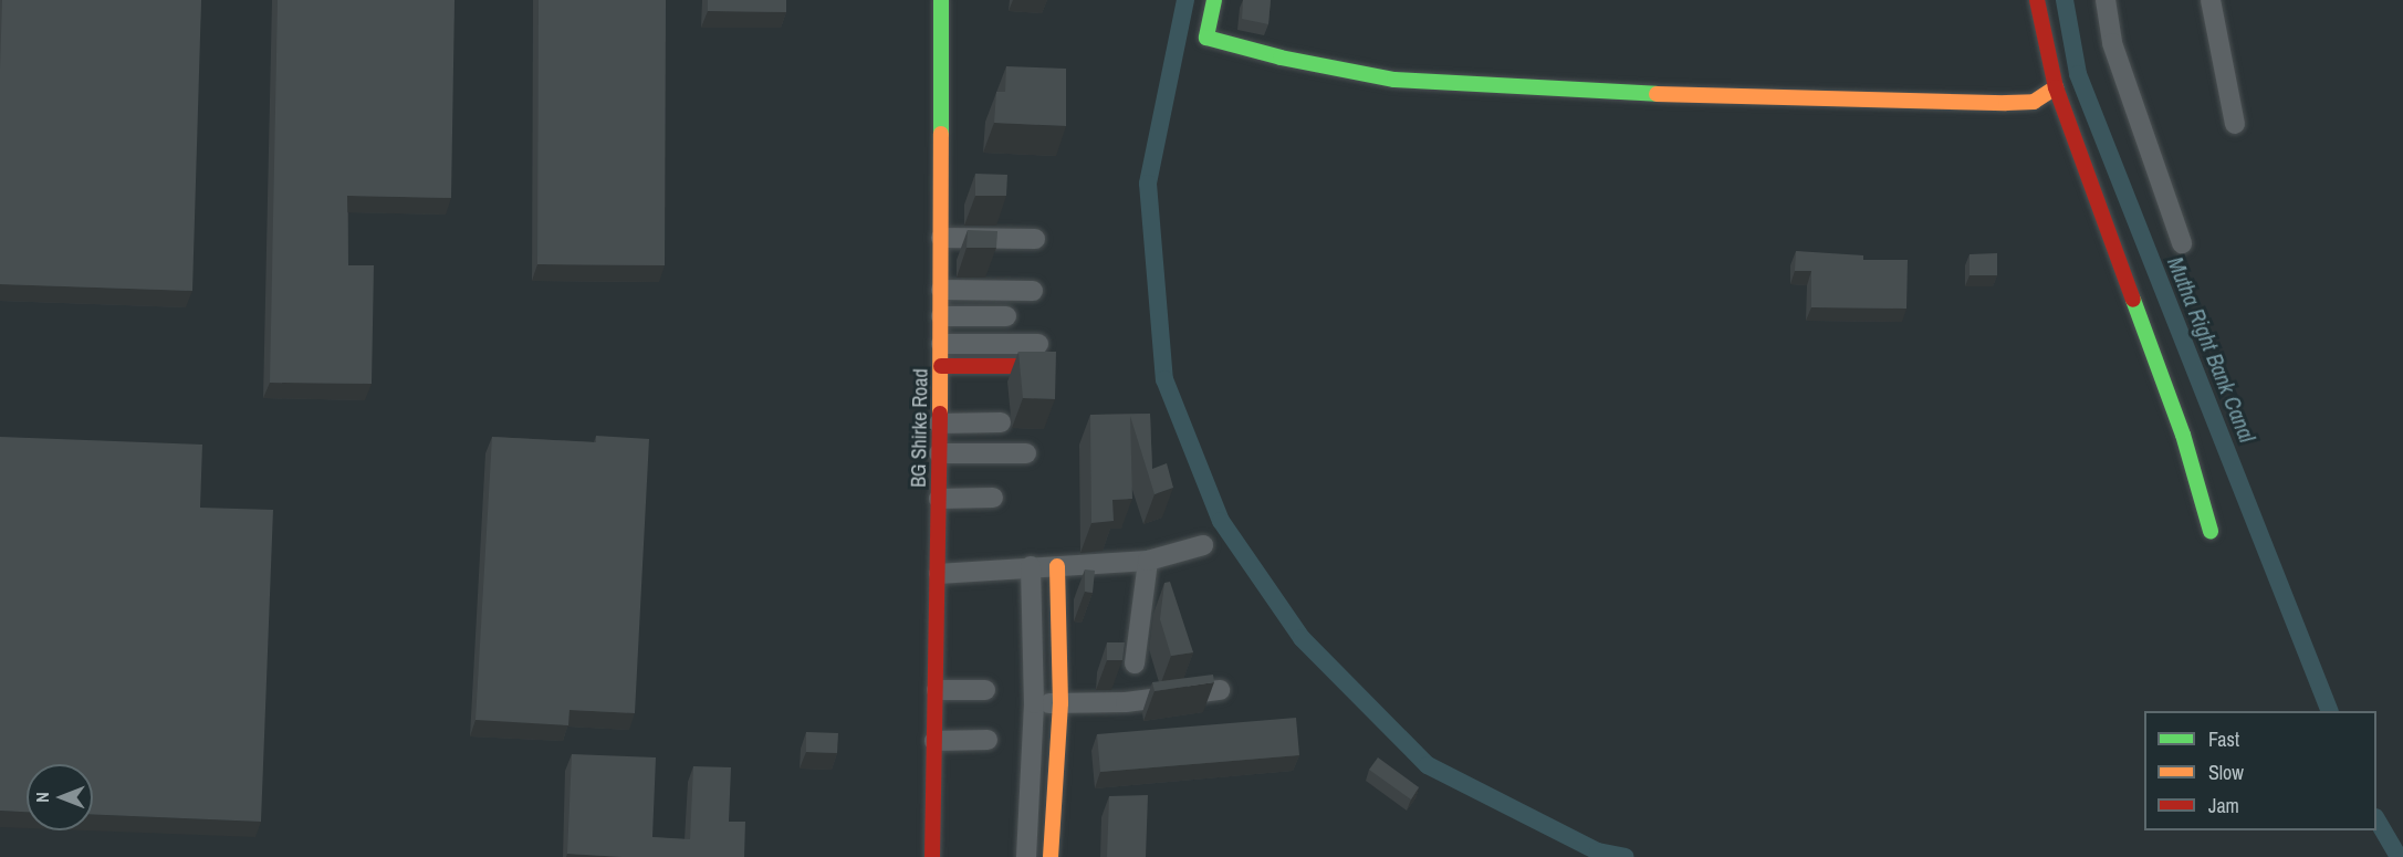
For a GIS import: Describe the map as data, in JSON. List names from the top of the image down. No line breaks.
{"streets":{"street":["BG Shirke Road"]},"water":["Mutha Right Bank Canal"],"legend":["Fast","Slow","Jam"],"north":"left"}
